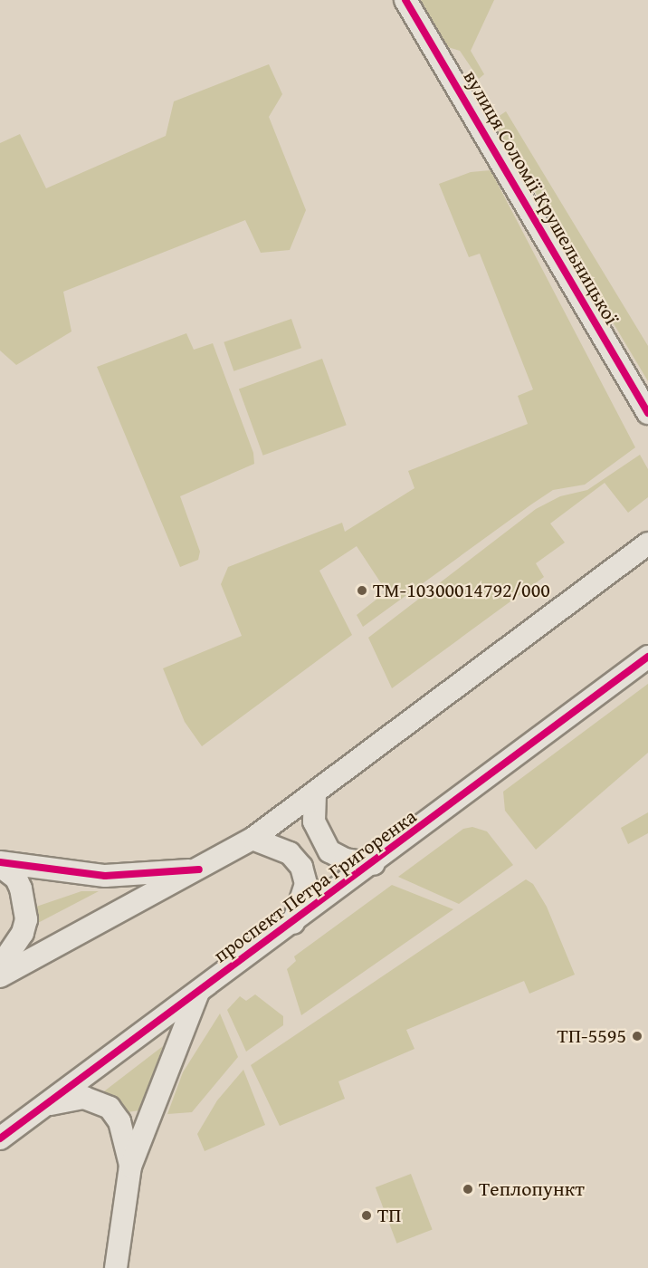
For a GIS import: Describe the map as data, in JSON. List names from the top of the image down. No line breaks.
{"streets":{"street":["вулиця Соломії Крушельницької","проспект Петра Григоренка"]},"places":["ТМ-10300014792/000","ТП-5595","Теплопункт","ТП"]}
